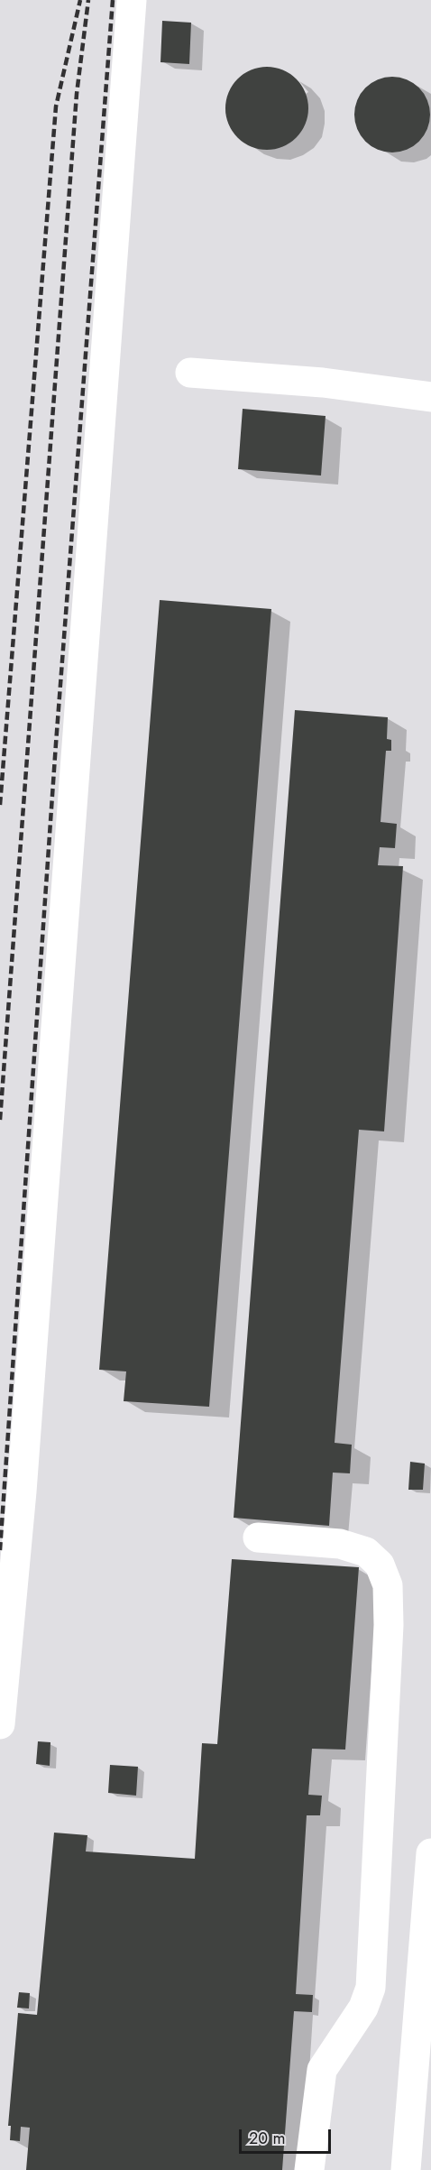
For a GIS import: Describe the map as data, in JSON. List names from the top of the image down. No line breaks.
{"scale_bar":"20 m"}
